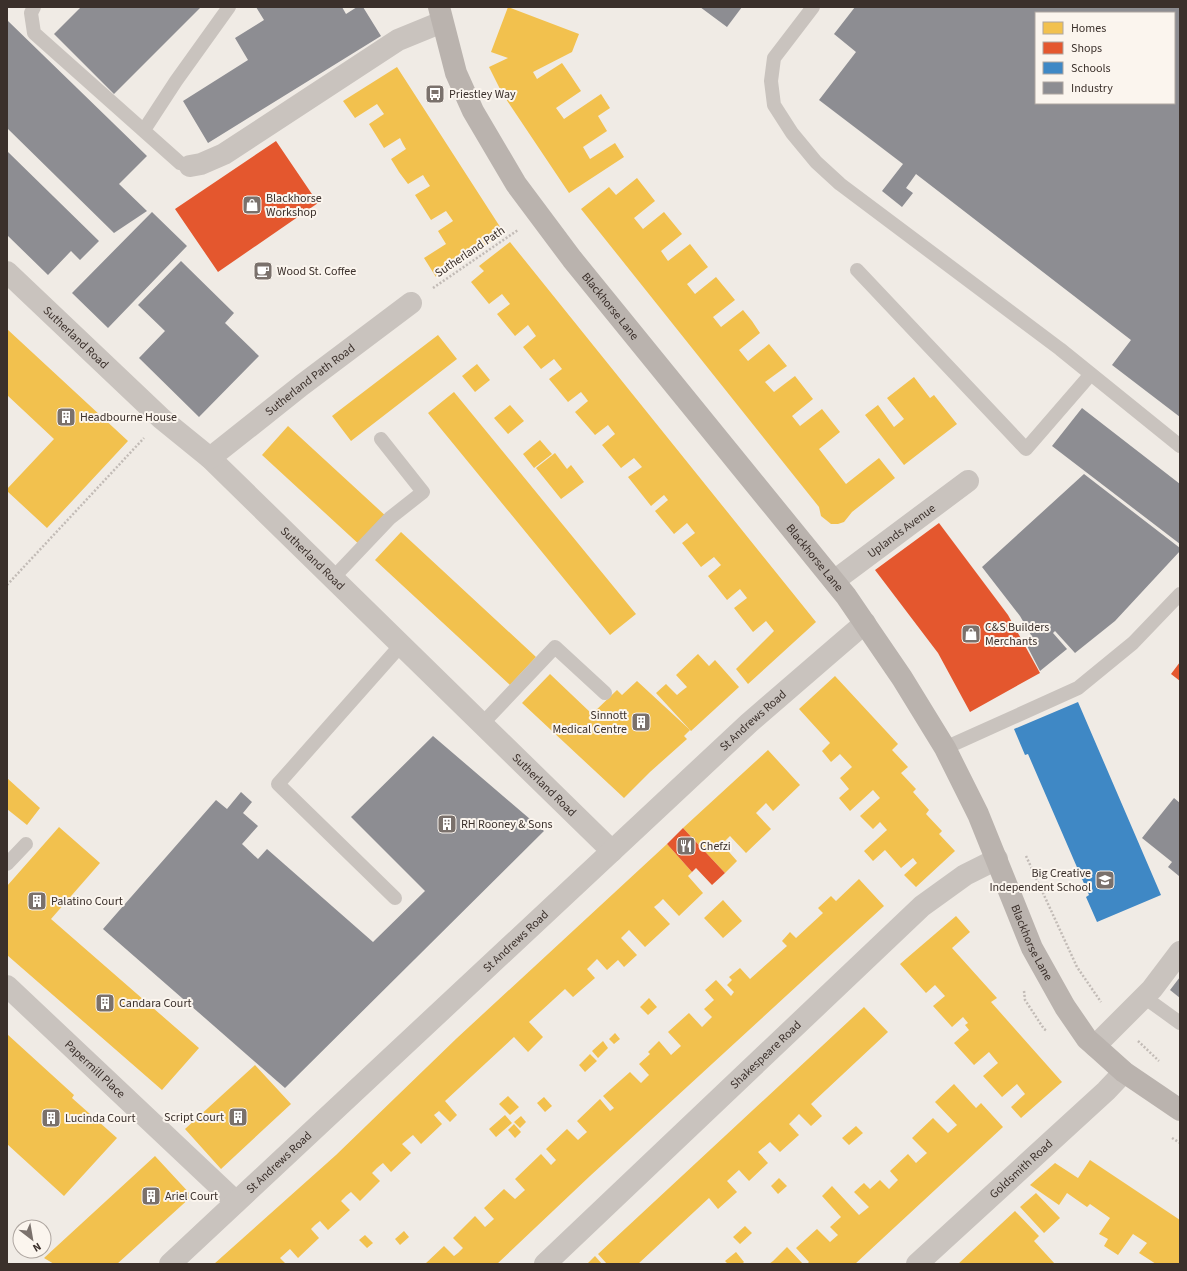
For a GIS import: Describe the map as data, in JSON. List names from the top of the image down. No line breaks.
{"streets":{"main road":["Blackhorse Lane"],"street":["Sutherland Road","Sutherland Path Road","Uplands Avenue","St Andrews Road","Shakespeare Road","Papermill Place","Goldsmith Road"],"path":["Sutherland Path"]},"crossings":[["Sutherland Path","Blackhorse Lane"],["Sutherland Path","Sutherland Path Road"],["Blackhorse Lane","Uplands Avenue"],["Blackhorse Lane","St Andrews Road"],["Blackhorse Lane","Shakespeare Road"],["Blackhorse Lane","Goldsmith Road"],["Sutherland Road","Sutherland Path Road"],["Sutherland Road","St Andrews Road"],["St Andrews Road","Papermill Place"]],"places":{"bus stop":["Priestley Way"],"shop":["Blackhorse Workshop","C&S Builders Merchants"],"cafe":["Wood St. Coffee"],"building":["Headbourne House","Sinnott Medical Centre","RH Rooney & Sons","Palatino Court","Candara Court","Script Court","Lucinda Court","Ariel Court"],"restaurant":["Chefzi"],"school or university":["Big Creative Independent School"]},"legend":["Homes","Shops","Schools","Industry"],"north":"bottom right"}
